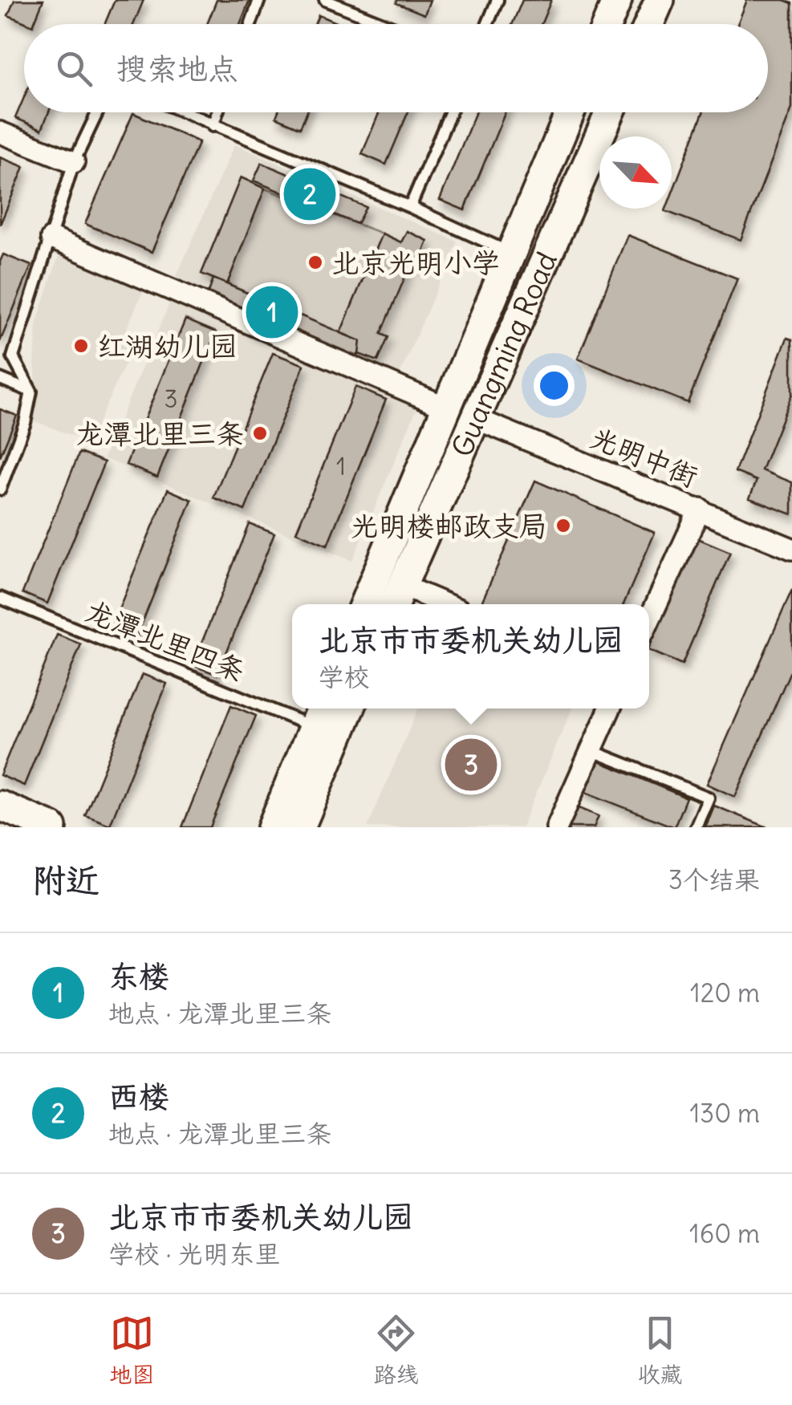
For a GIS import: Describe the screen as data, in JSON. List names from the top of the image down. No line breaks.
{"streets":{"main road":["Guangming Road"],"street":["光明中街"],"lane":["龙潭北里四条"]},"crossings":[["Guangming Road","光明中街"]],"places":["北京光明小学","红湖幼儿园","龙潭北里三条","光明楼邮政支局"],"house_numbers":["3","1"],"north":"bottom right","page":{"search":"搜索地点","pins":["2","1","3"],"popup":["北京市市委机关幼儿园","学校"],"heading":["附近","3个结果"],"list":[{"mark":"1","name":"东楼","note":"地点 · 龙潭北里三条","value":"120 m"},{"mark":"2","name":"西楼","note":"地点 · 龙潭北里三条","value":"130 m"},{"mark":"3","name":"北京市市委机关幼儿园","note":"学校 · 光明东里","value":"160 m"}],"nav":["地图","路线","收藏"]}}
